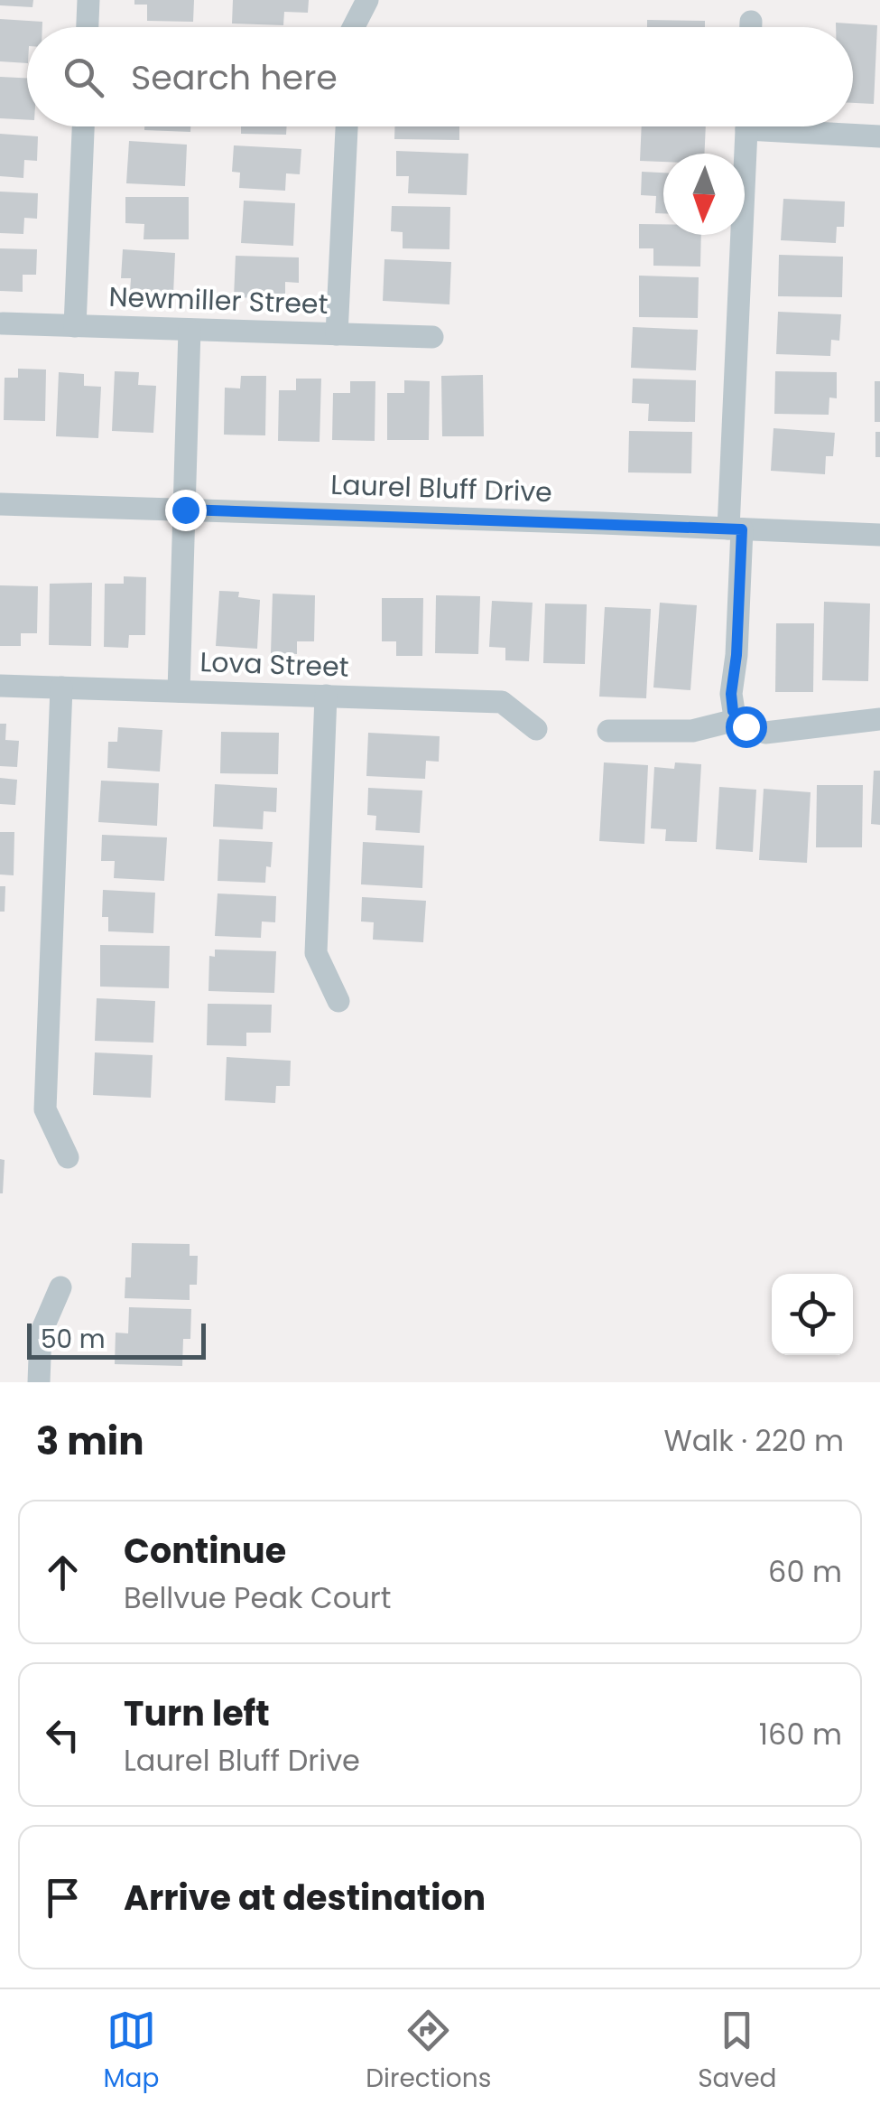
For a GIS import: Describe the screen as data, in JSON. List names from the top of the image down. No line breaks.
{"streets":{"street":["Newmiller Street","Laurel Bluff Drive","Lova Street"]},"scale_bar":"50 m","north":"bottom","page":{"search":"Search here","scale":"50 m","heading":["3 min","Walk · 220 m"],"list":[["Continue","Bellvue Peak Court","60 m"],["Turn left","Laurel Bluff Drive","160 m"],"Arrive at destination"],"nav":["Map","Directions","Saved"]}}
